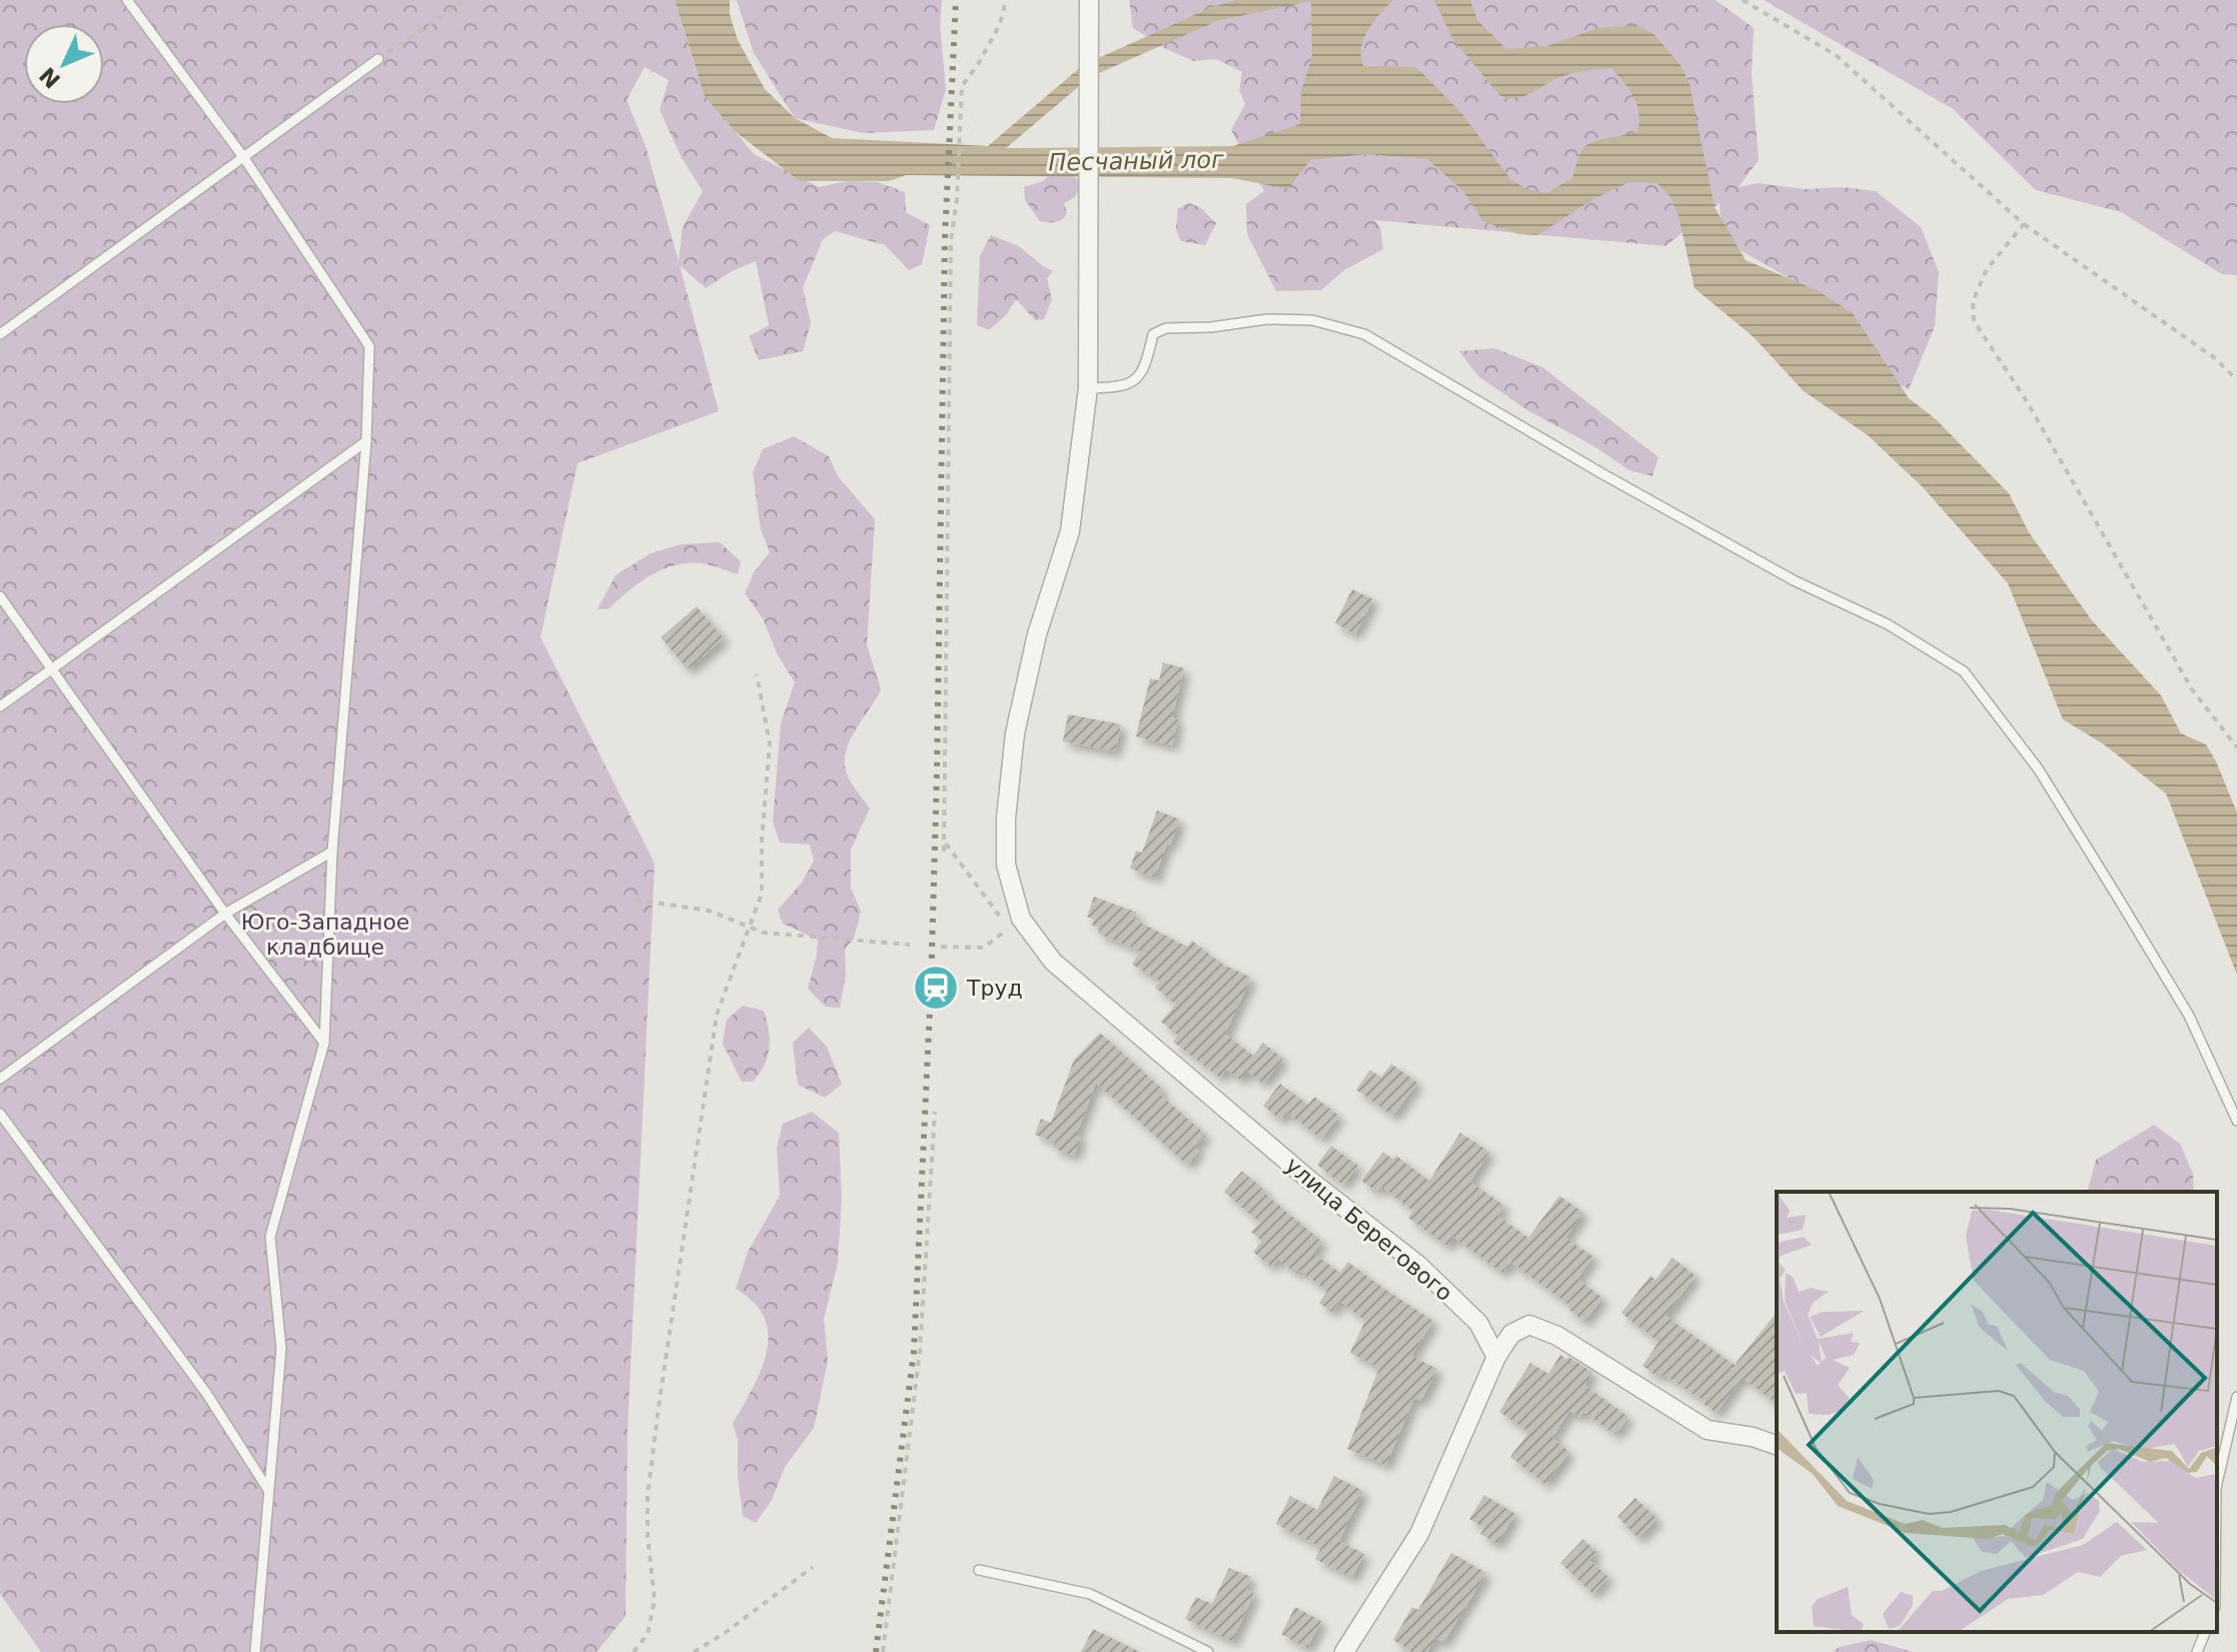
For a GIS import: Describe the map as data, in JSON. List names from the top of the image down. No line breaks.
{"streets":{"street":["улица Берегового"]},"water":["Песчаный лог"],"parks":["Юго-Западное кладбище"],"places":{"station":["Труд"]},"north":"bottom left"}
